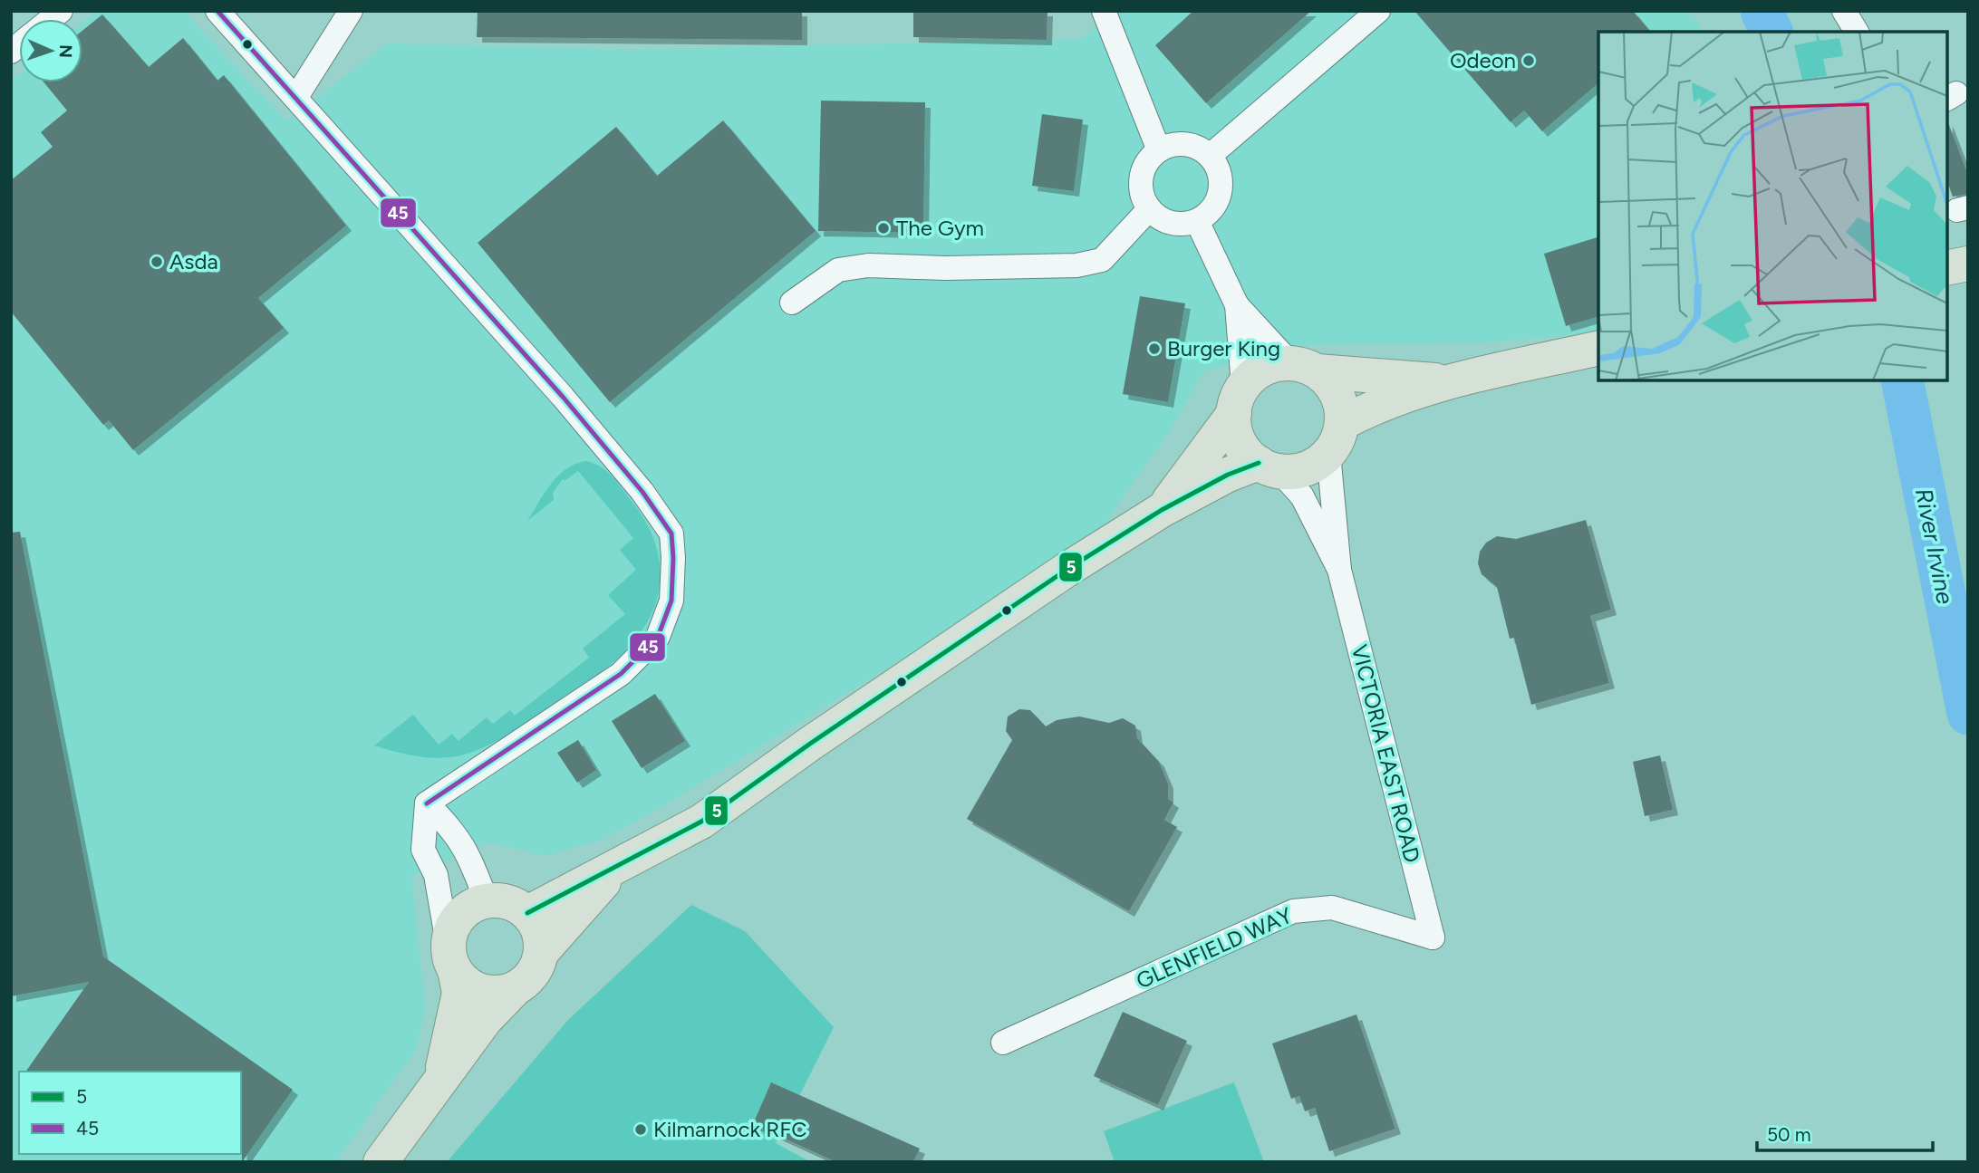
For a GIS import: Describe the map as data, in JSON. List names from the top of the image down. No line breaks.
{"streets":{"street":["VICTORIA EAST ROAD","GLENFIELD WAY"]},"crossings":[["VICTORIA EAST ROAD","GLENFIELD WAY"]],"water":["River Irvine"],"places":["Odeon","The Gym","Asda","Burger King","Kilmarnock RFC"],"lines":["transit line 45","transit line 5"],"legend":["5","45"],"scale_bar":"50 m","north":"right"}
